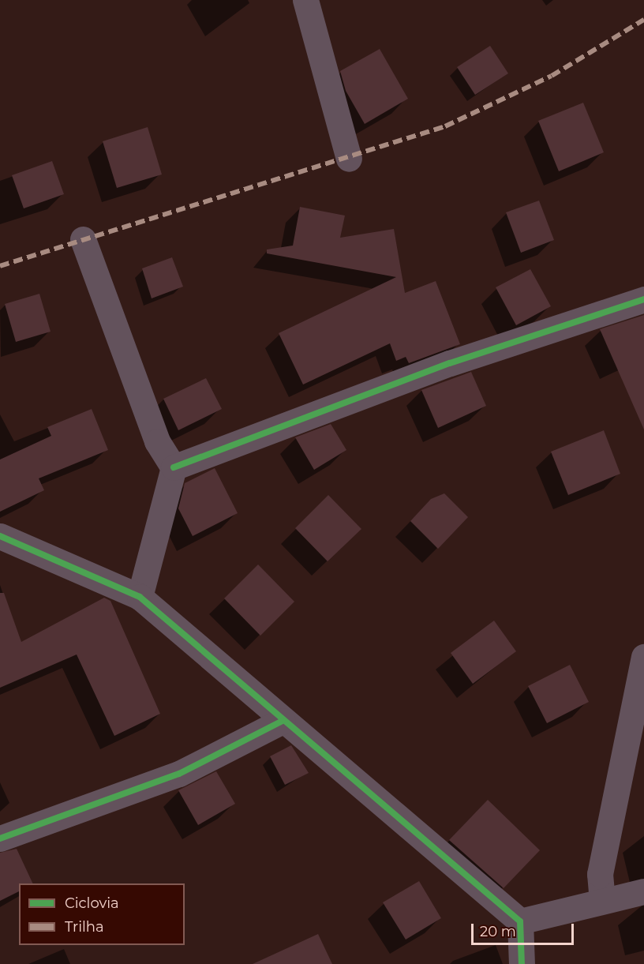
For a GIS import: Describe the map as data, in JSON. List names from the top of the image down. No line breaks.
{"legend":["Ciclovia","Trilha"],"scale_bar":"20 m"}
